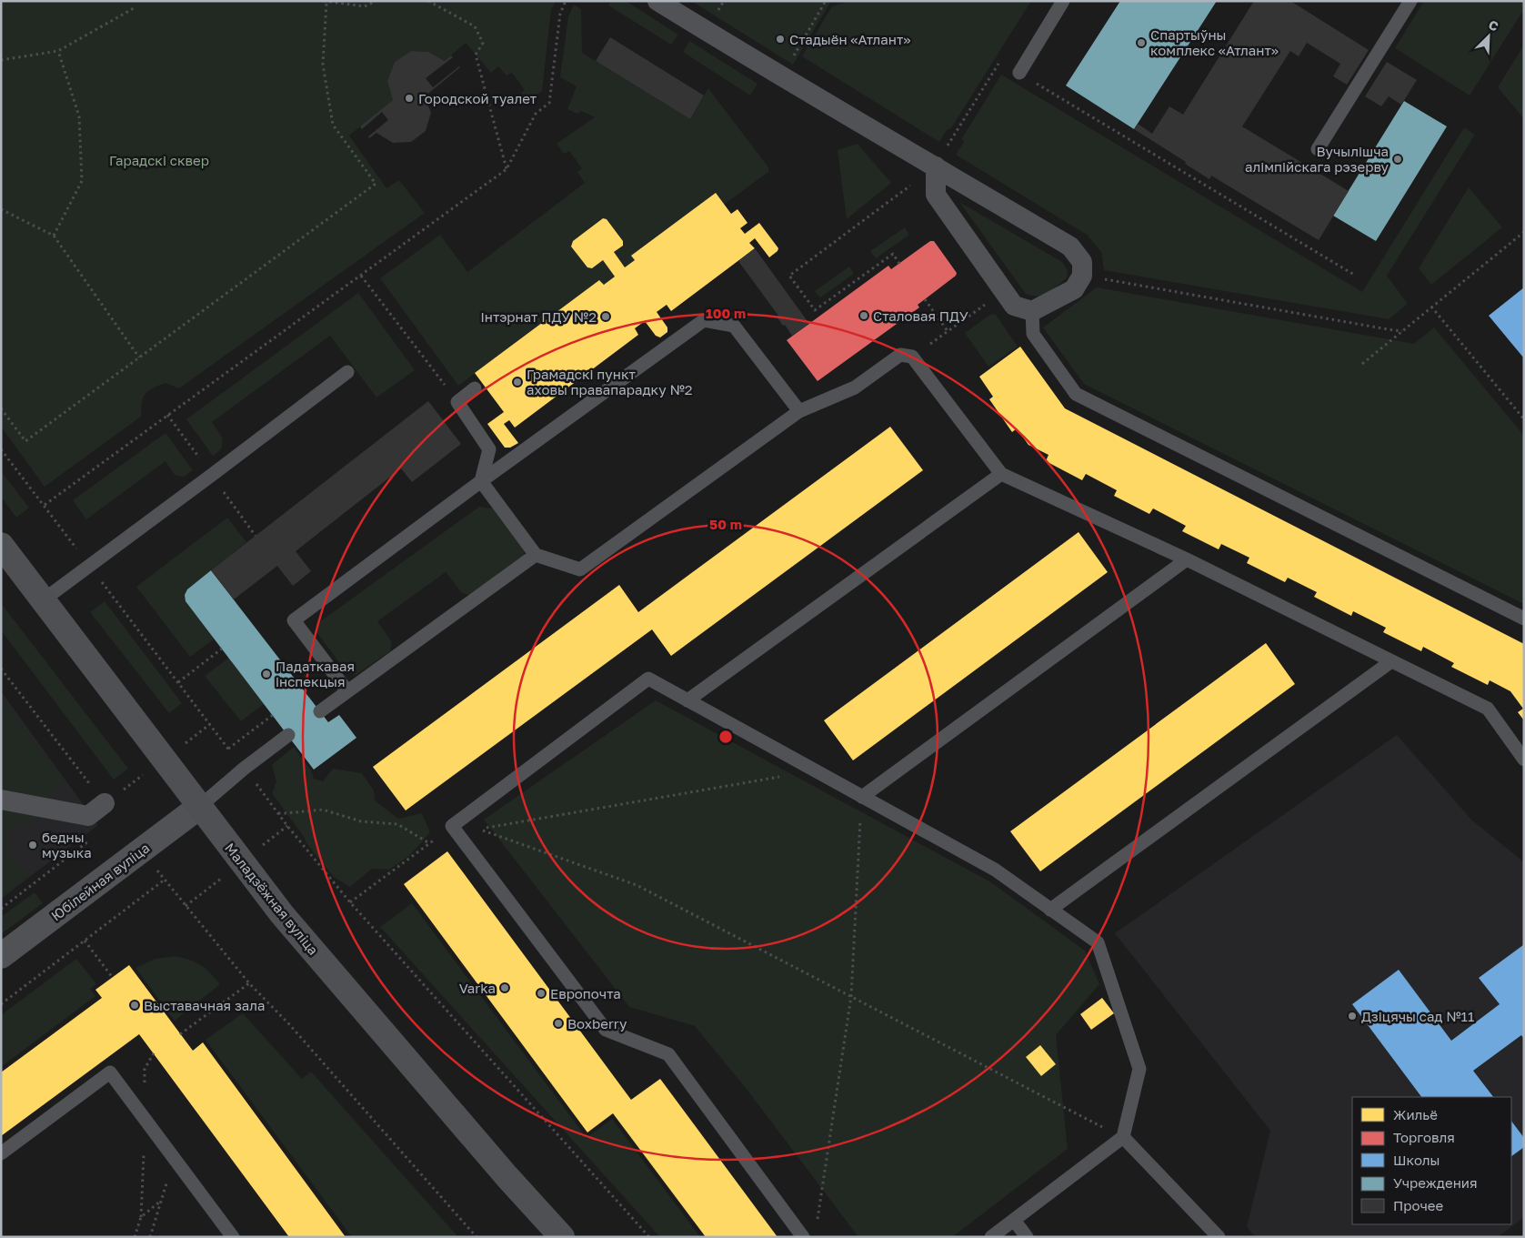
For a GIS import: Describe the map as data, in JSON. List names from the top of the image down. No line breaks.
{"streets":{"main road":["Маладзёжная вуліца"],"street":["Юбілейная вуліца"]},"crossings":[["Юбілейная вуліца","Маладзёжная вуліца"]],"parks":["Гарадскі сквер"],"places":["Стадыён «Атлант»","Спартыўны комплекс «Атлант»","Городской туалет","Вучылішча алімпійскага рэзерву","Сталовая ПДУ","Інтэрнат ПДУ №2","Грамадскі пункт аховы правапарадку №2","Падаткавая інспекцыя","бедны музыка","Varka","Европочта","Выставачная зала","Дзіцячы сад №11","Boxberry"],"legend":["Жильё","Торговля","Школы","Учреждения","Прочее"],"north":"top right","rings":["100 m","50 m"]}
